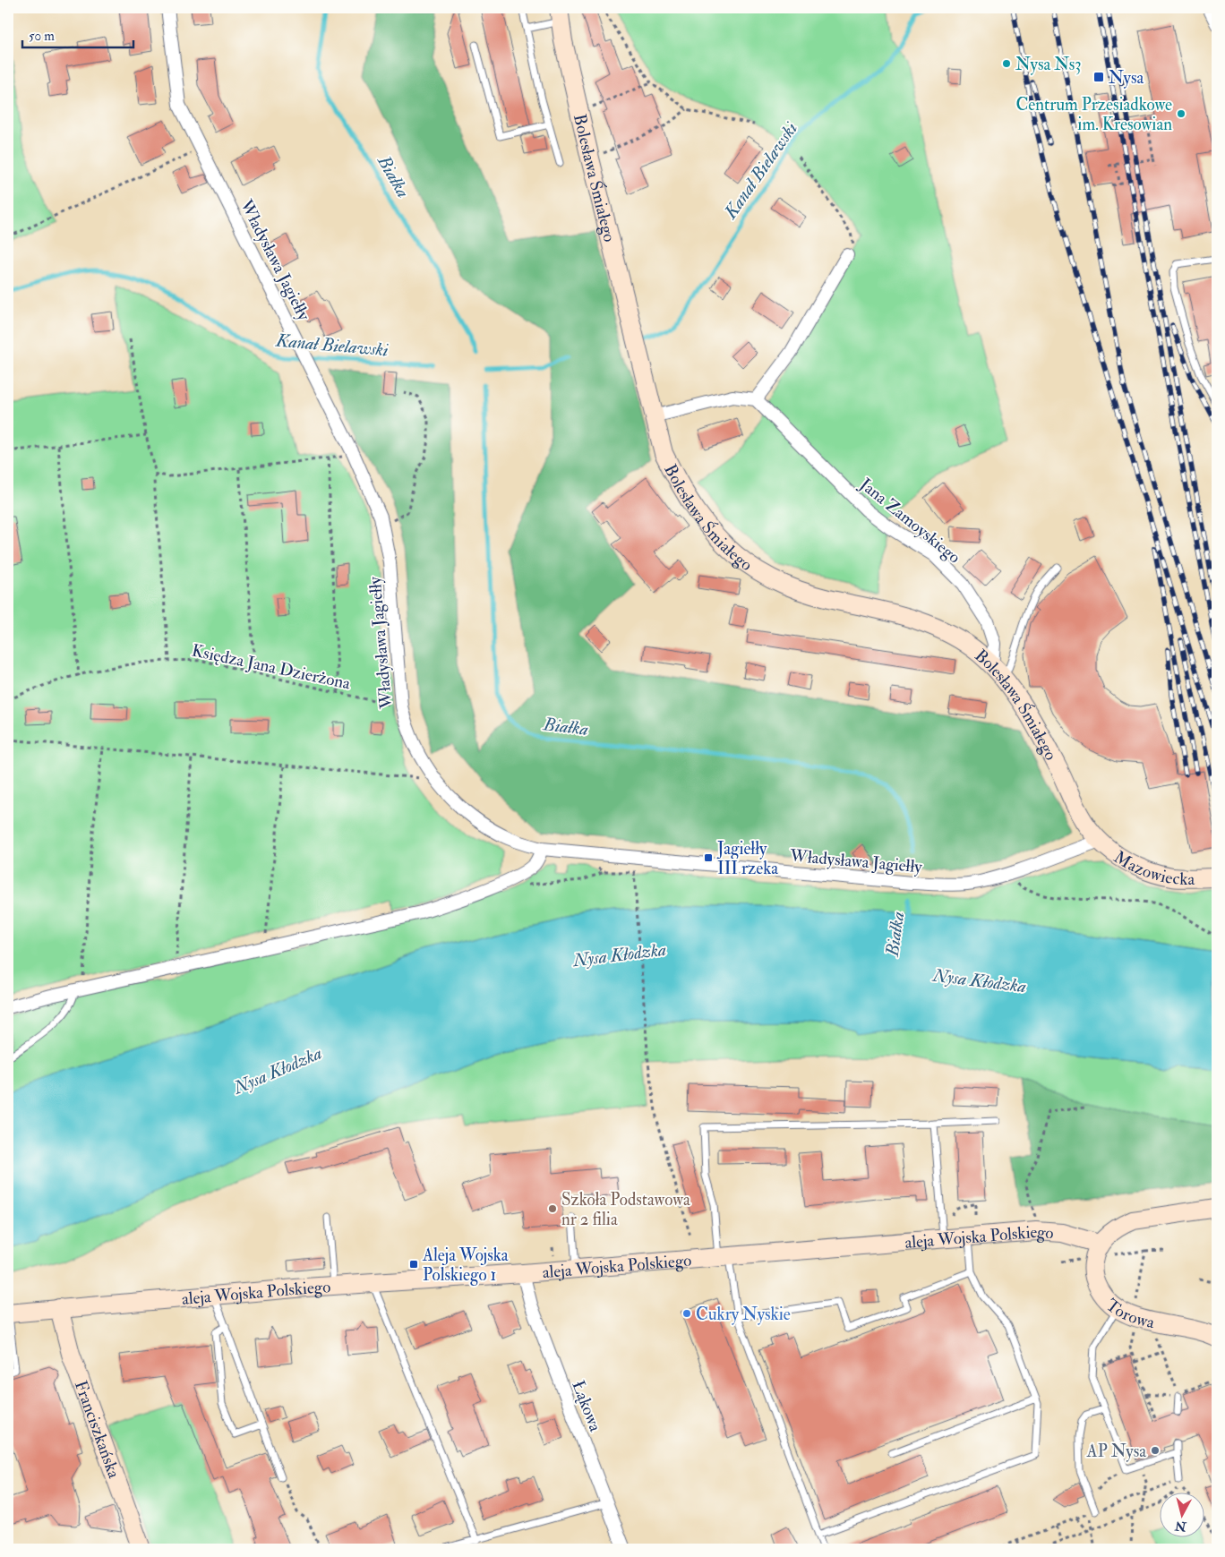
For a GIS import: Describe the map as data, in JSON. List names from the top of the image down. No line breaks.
{"streets":{"street":["Bolesława Śmiałego","Władysława Jagiełły","Jana Zamoyskiego","Mazowiecka","aleja Wojska Polskiego","Torowa","Łąkowa","Franciszkańska"],"path":["Księdza Jana Dzierżona"]},"crossings":[["Bolesława Śmiałego","Władysława Jagiełły"],["Bolesława Śmiałego","Jana Zamoyskiego"],["Bolesława Śmiałego","Mazowiecka"],["Władysława Jagiełły","Księdza Jana Dzierżona"],["Władysława Jagiełły","Mazowiecka"],["aleja Wojska Polskiego","Torowa"],["aleja Wojska Polskiego","Łąkowa"],["aleja Wojska Polskiego","Franciszkańska"]],"water":["Kanał Bielawski","Białka","Nysa Kłodzka"],"places":{"other":["Nysa Ns3","Centrum Przesiadkowe im. Kresowian","Szkoła Podstawowa nr 2 filia","Cukry Nyskie","AP Nysa"],"transit":["Nysa","Jagiełły III rzeka","Aleja Wojska Polskiego 1"]},"scale_bar":"50 m","north":"bottom"}
